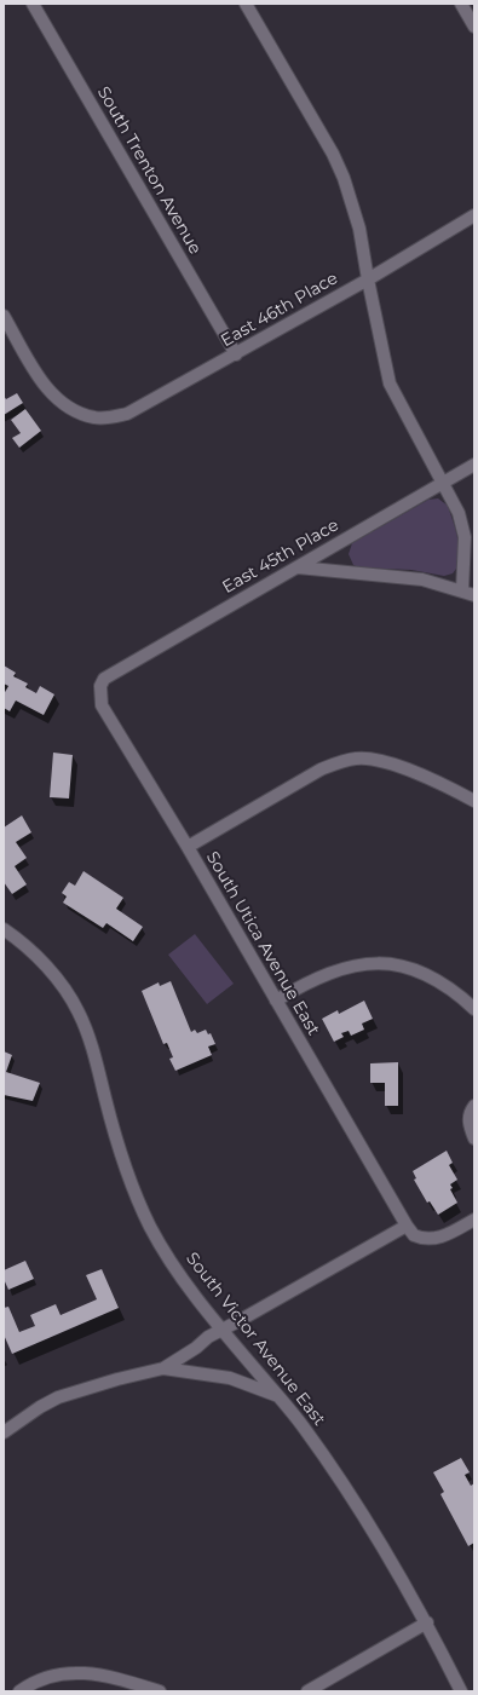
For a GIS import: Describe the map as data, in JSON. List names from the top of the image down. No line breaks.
{"streets":{"street":["South Trenton Avenue","East 46th Place","East 45th Place","South Utica Avenue East","South Victor Avenue East"]},"crossings":[["South Trenton Avenue","East 46th Place"],["East 45th Place","South Utica Avenue East"]]}
